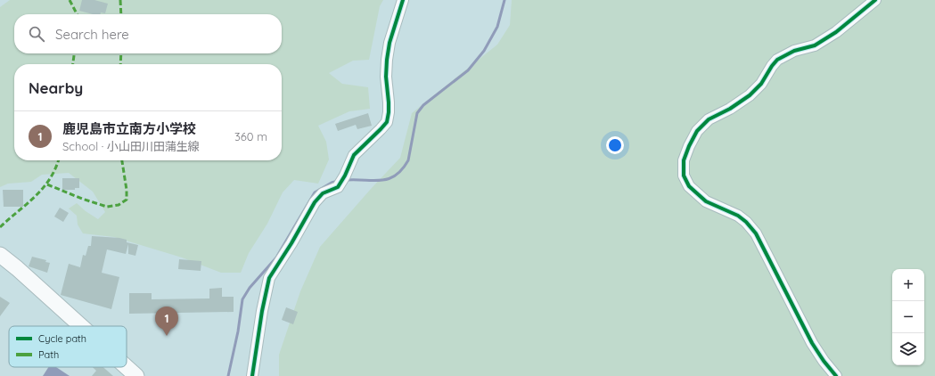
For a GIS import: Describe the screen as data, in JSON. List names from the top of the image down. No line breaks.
{"legend":["Cycle path","Path"],"page":{"search":"Search here","heading":"Nearby","list":[{"mark":"1","name":"鹿児島市立南方小学校","note":"School · 小山田川田蒲生線","value":"360 m"}],"map_buttons":["+","−"],"pins":"1"}}
